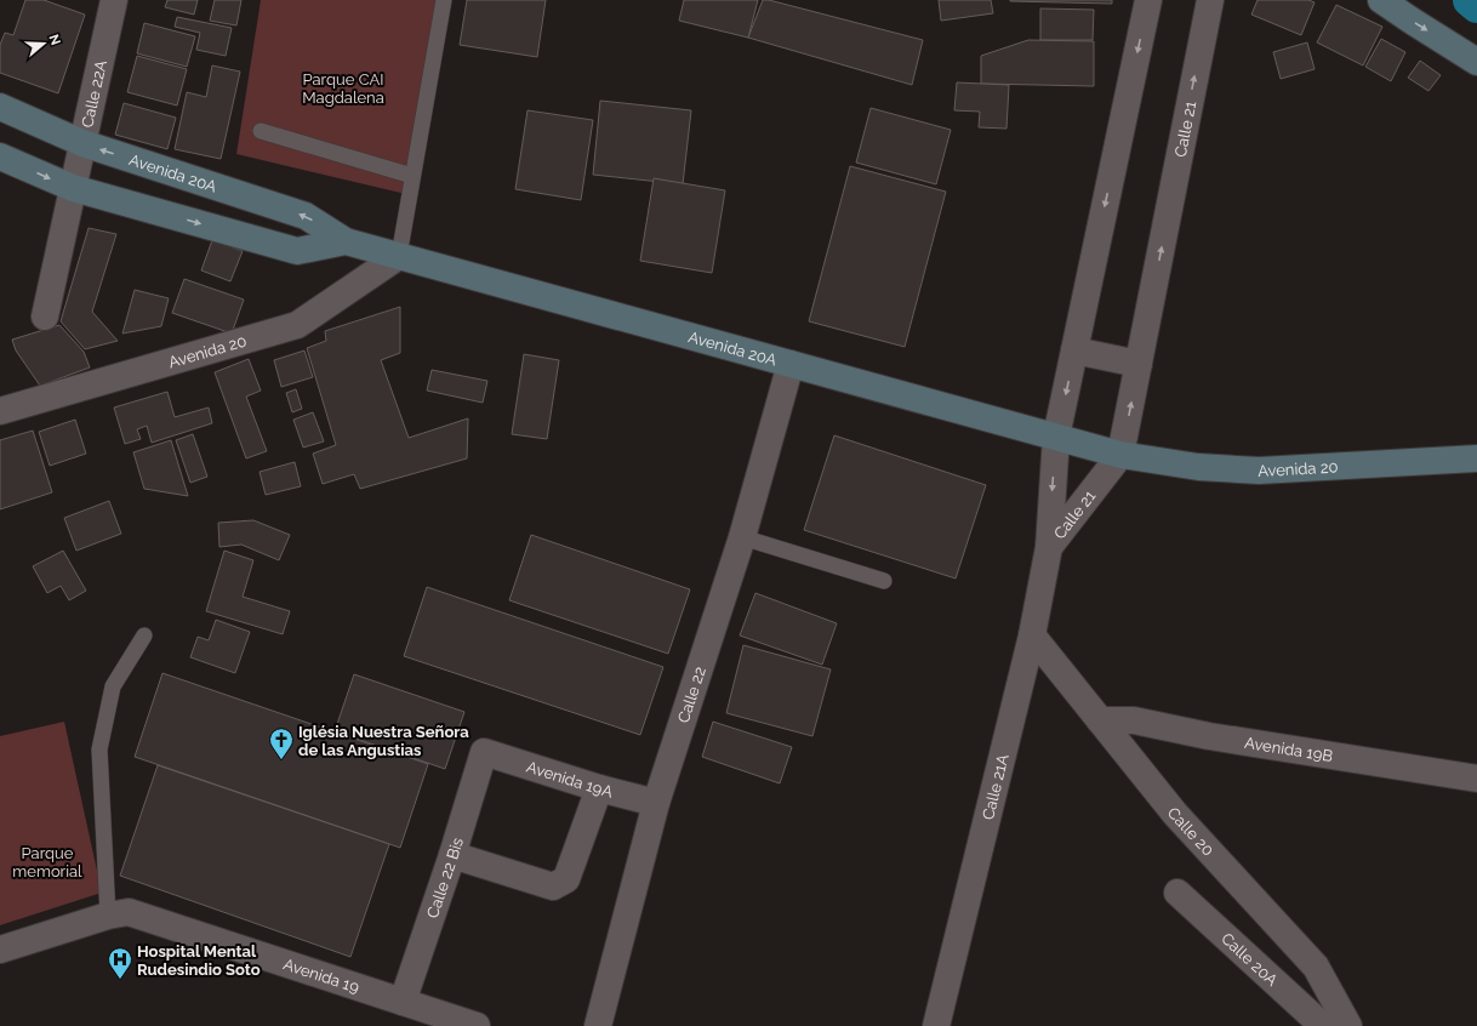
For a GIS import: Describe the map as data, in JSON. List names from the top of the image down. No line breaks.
{"streets":{"main road":["Avenida 20A","Avenida 20"],"street":["Calle 22A","Calle 21","Calle 22","Avenida 19B","Avenida 19A","Calle 21A","Calle 20","Calle 22 Bis","Calle 20A","Avenida 19"]},"crossings":[["Calle 22A","Avenida 20A"],["Calle 21","Avenida 20A"],["Calle 21","Avenida 20"],["Calle 21","Calle 21A"],["Avenida 20A","Avenida 20"],["Avenida 20A","Calle 22"],["Calle 22","Avenida 19A"],["Avenida 19B","Calle 20"],["Avenida 19A","Calle 22 Bis"],["Calle 21A","Calle 20"],["Calle 22 Bis","Avenida 19"]],"parks":["Parque CAI Magdalena","Parque memorial"],"places":{"church":["Iglésia Nuestra Señora de las Angustias"],"hospital":["Hospital Mental Rudesindio Soto"]},"north":"right"}
